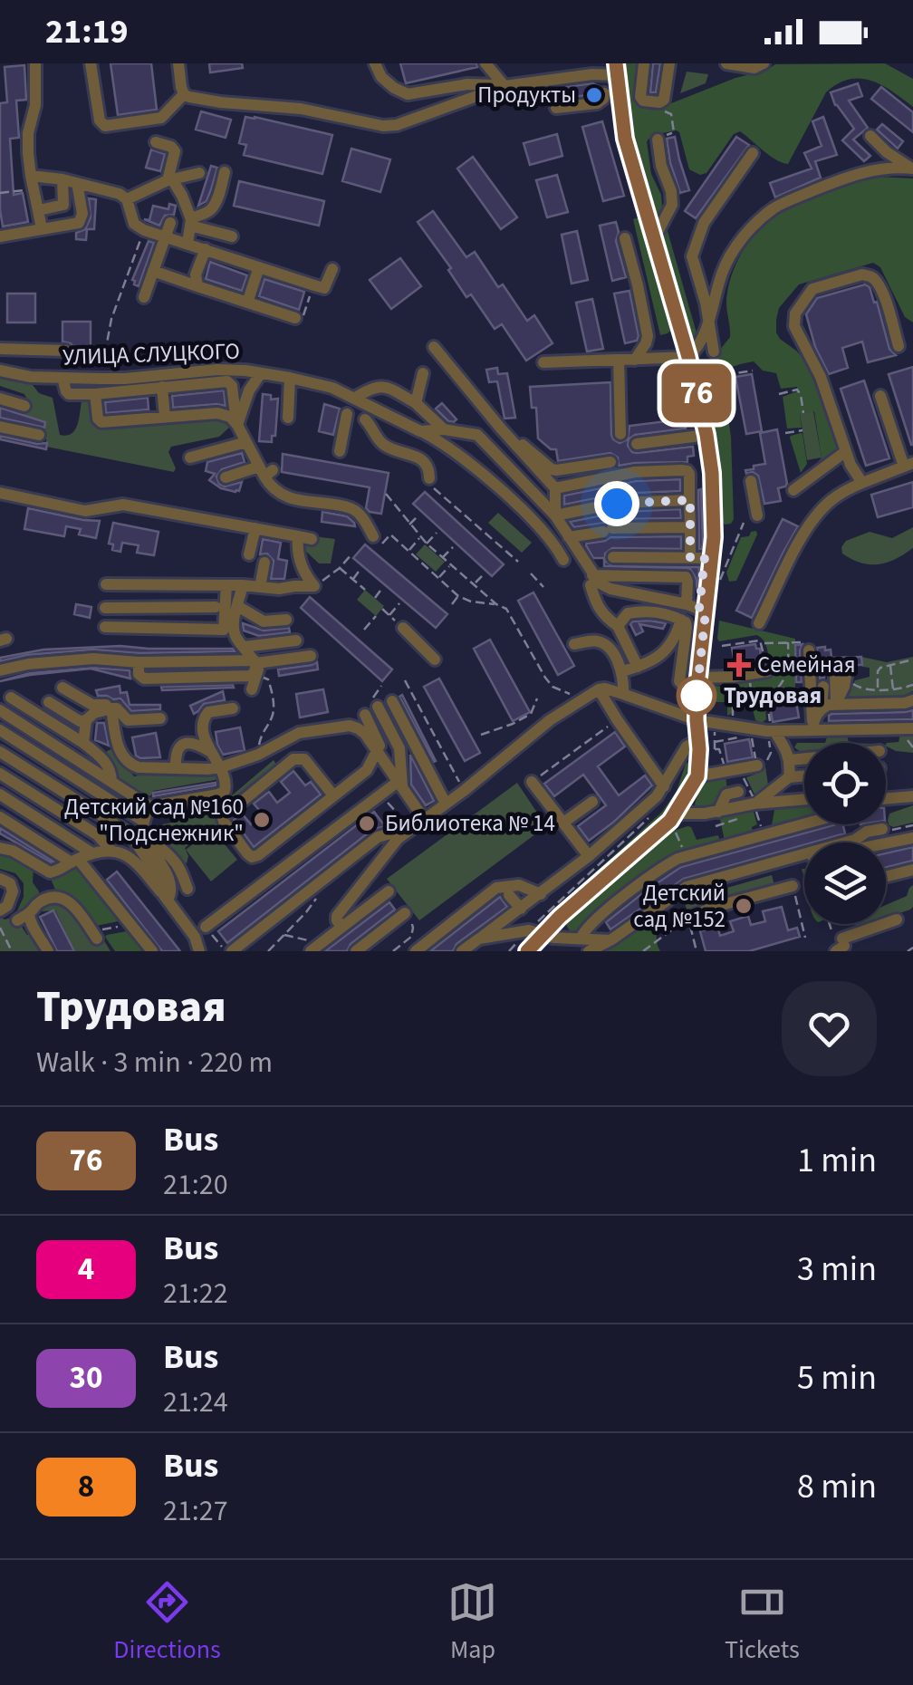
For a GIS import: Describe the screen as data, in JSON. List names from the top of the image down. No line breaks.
{"streets":{"street":["УЛИЦА СЛУЦКОГО"]},"places":{"other":["Продукты","Трудовая","Детский сад №160 \"Подснежник\"","Библиотека № 14","Детский сад №152"],"health":["Семейная"]},"lines":["bus line 76"],"page":{"status":"21:19","on_map":"76","heading":["Трудовая","Walk · 3 min · 220 m"],"list":[{"mark":"76","name":"Bus","note":"21:20","value":"1 min"},{"mark":"4","name":"Bus","note":"21:22","value":"3 min"},{"mark":"30","name":"Bus","note":"21:24","value":"5 min"},{"mark":"8","name":"Bus","note":"21:27","value":"8 min"}],"tabs":["Directions","Map","Tickets"]}}
